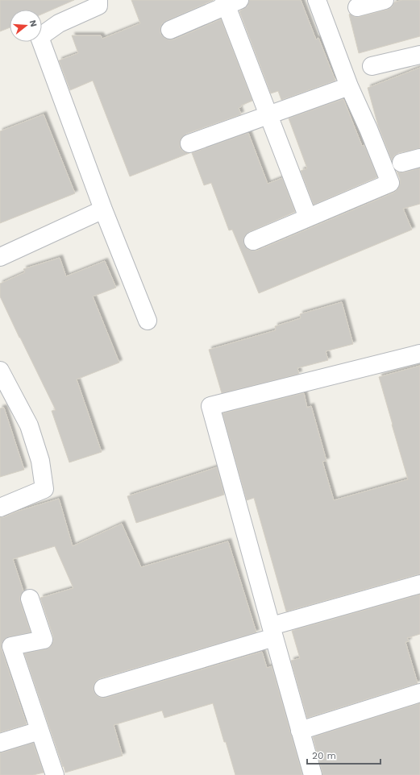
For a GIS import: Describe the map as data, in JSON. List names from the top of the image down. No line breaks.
{"scale_bar":"20 m","north":"right"}
